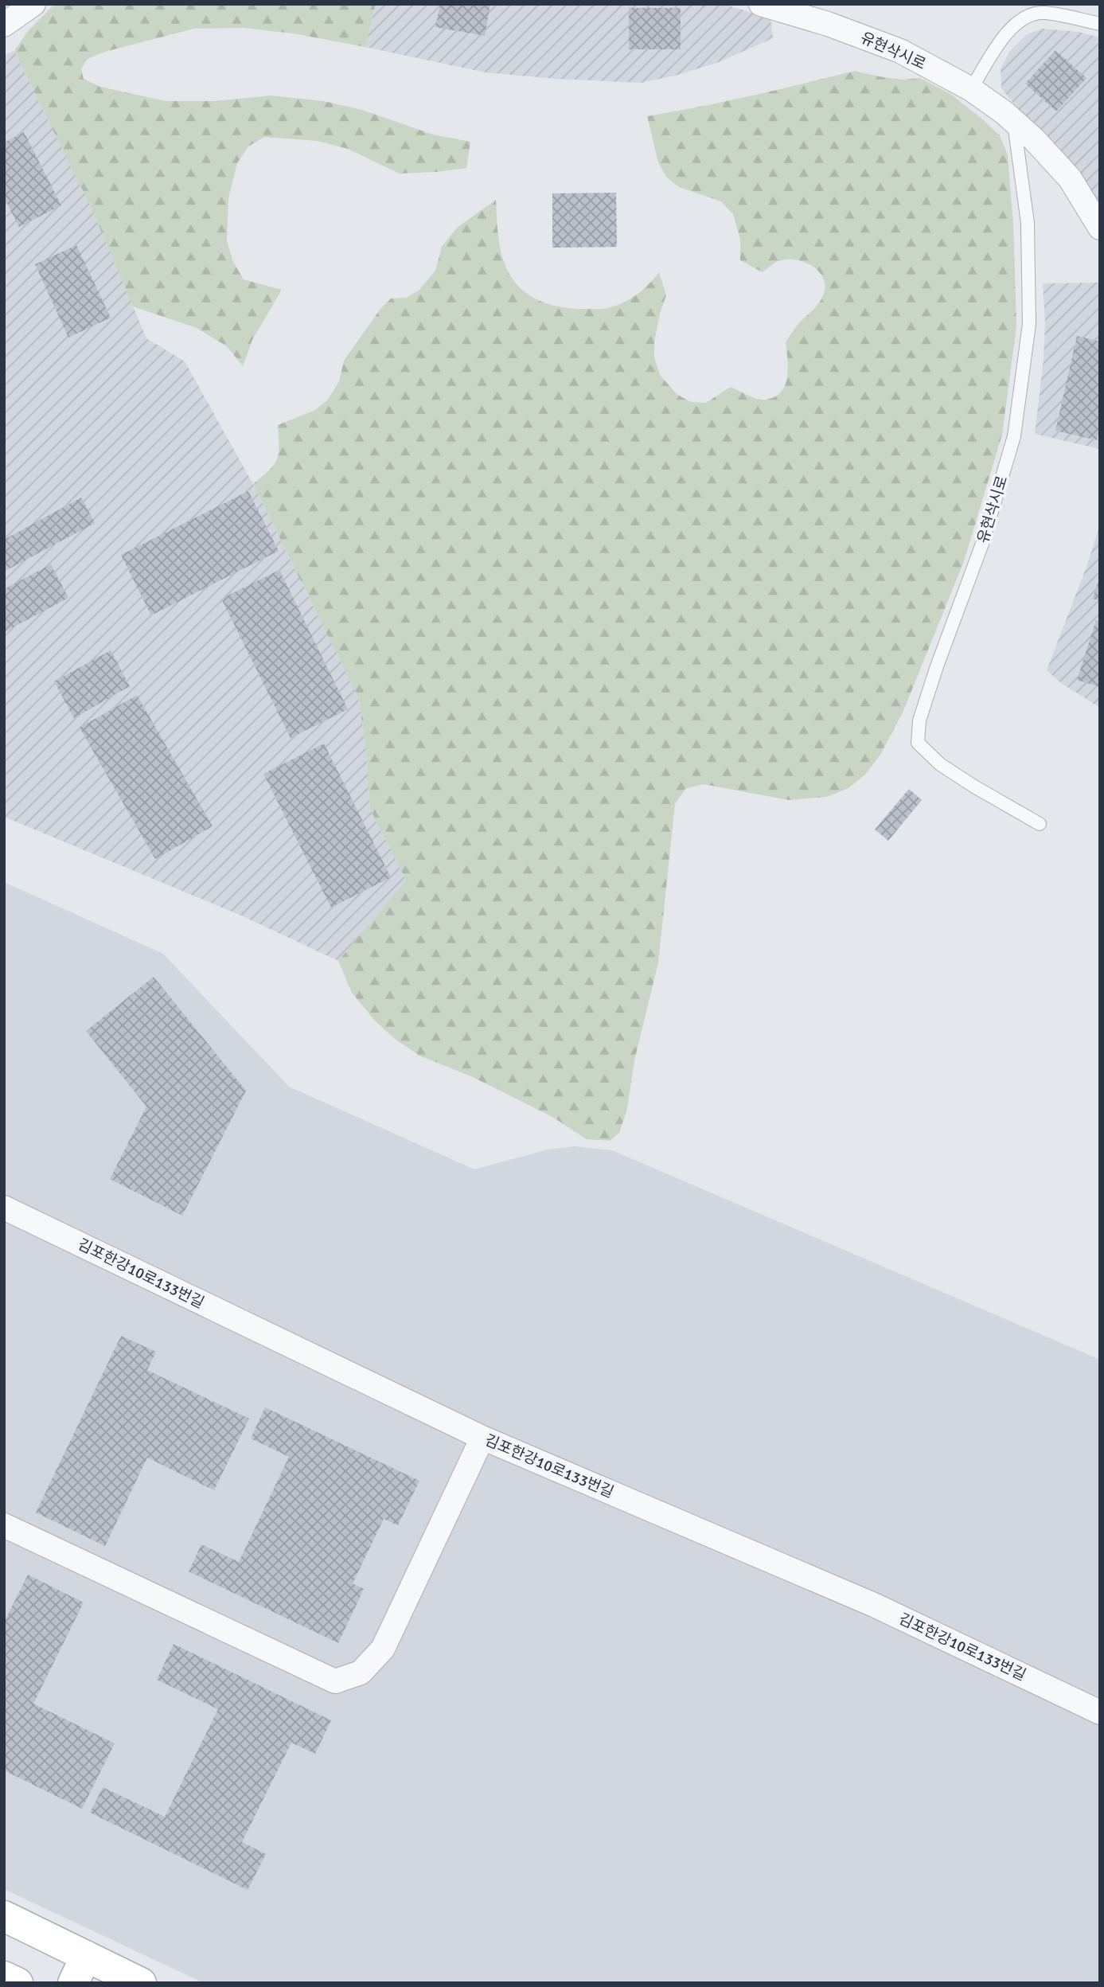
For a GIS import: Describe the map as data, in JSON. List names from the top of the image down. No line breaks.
{"streets":{"street":["유현삭시로","김포한강10로133번길"]}}
